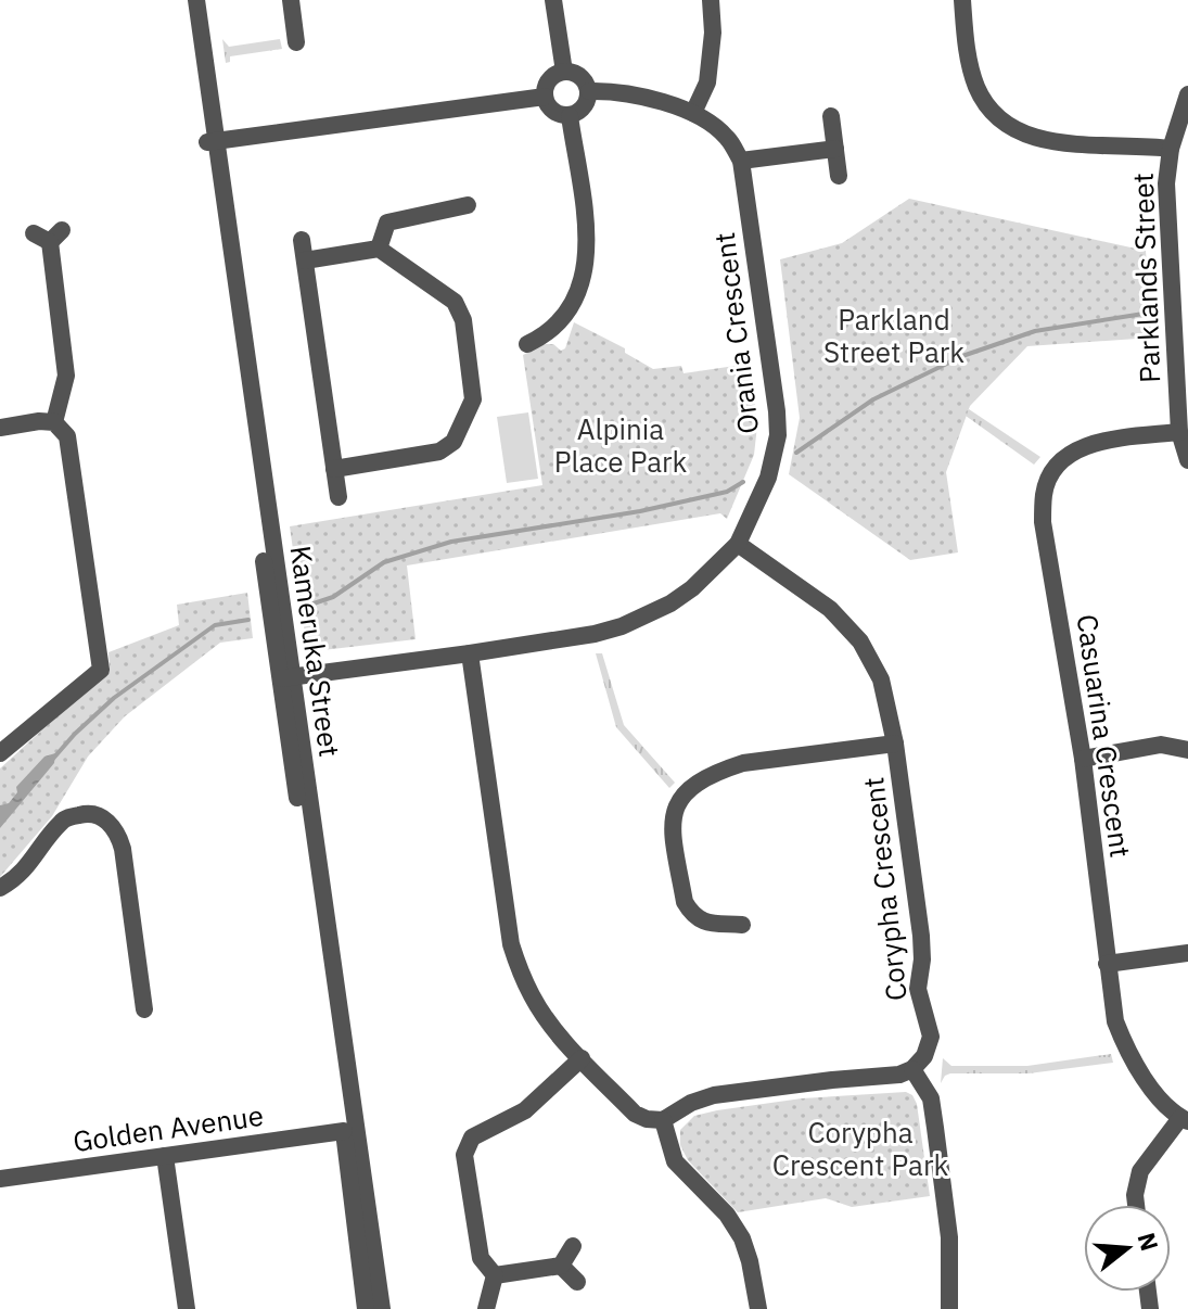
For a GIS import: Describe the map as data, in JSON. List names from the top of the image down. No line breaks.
{"streets":{"street":["Parklands Street","Orania Crescent","Kameruka Street","Casuarina Crescent","Corypha Crescent","Golden Avenue"]},"crossings":[["Parklands Street","Casuarina Crescent"],["Orania Crescent","Kameruka Street"],["Orania Crescent","Corypha Crescent"],["Kameruka Street","Golden Avenue"]],"parks":["Parkland Street Park","Alpinia Place Park","Corypha Crescent Park"],"north":"right"}
